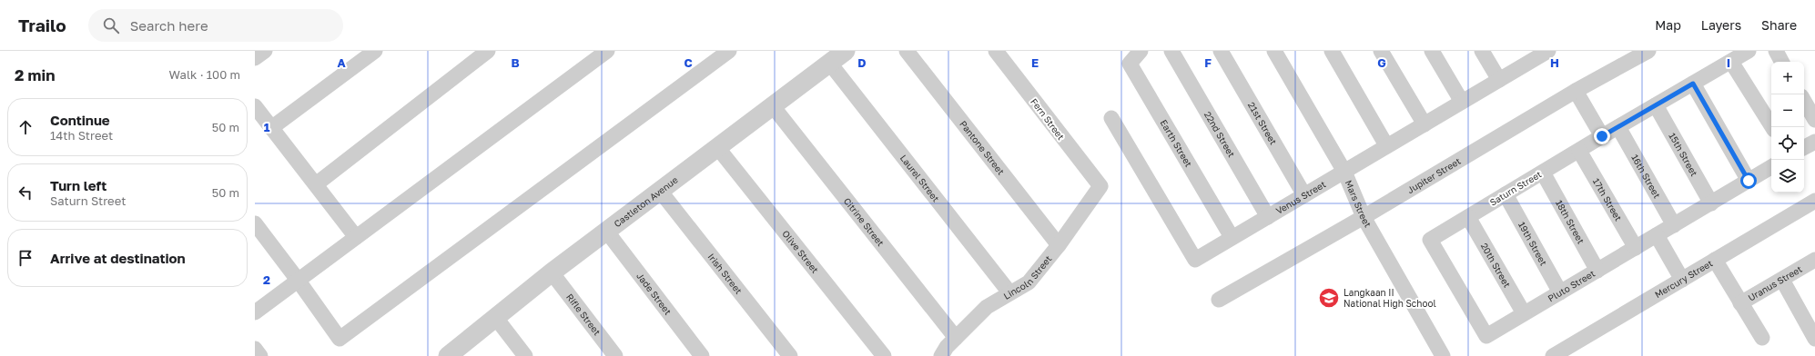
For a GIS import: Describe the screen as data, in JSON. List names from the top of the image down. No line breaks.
{"streets":{"street":["Fern Street","21st Street","22nd Street","Earth Street","Pantone Street","15th Street","Jupiter Street","16th Street","Laurel Street","Saturn Street","Venus Street","17th Street","Castleton Avenue","Mars Street","18th Street","Citrine Street","19th Street","Olive Street","20th Street","Irish Street","Lincoln Street","Mercury Street","Uranus Street","Pluto Street","Jade Street","Rifle Street"]},"crossings":[["Fern Street","Lincoln Street"],["21st Street","Venus Street"],["22nd Street","Venus Street"],["Earth Street","Venus Street"],["Pantone Street","Lincoln Street"],["15th Street","Saturn Street"],["15th Street","Pluto Street"],["Jupiter Street","Mars Street"],["16th Street","Saturn Street"],["16th Street","Pluto Street"],["Laurel Street","Castleton Avenue"],["Laurel Street","Lincoln Street"],["Saturn Street","17th Street"],["Saturn Street","18th Street"],["Saturn Street","19th Street"],["Saturn Street","20th Street"],["Saturn Street","Pluto Street"],["Venus Street","Mars Street"],["17th Street","Pluto Street"],["Castleton Avenue","Citrine Street"],["Castleton Avenue","Olive Street"],["Castleton Avenue","Irish Street"],["Castleton Avenue","Jade Street"],["Castleton Avenue","Rifle Street"],["18th Street","Pluto Street"],["Citrine Street","Lincoln Street"],["19th Street","Pluto Street"],["20th Street","Pluto Street"],["Mercury Street","Uranus Street"]],"places":{"school or university":["Langkaan II National High School"]},"page":{"header":"Trailo","search":"Search here","nav":["Map","Layers","Share"],"heading":["2 min","Walk · 100 m"],"map_buttons":["+","−"],"list":[["Continue","14th Street","50 m"],["Turn left","Saturn Street","50 m"],"Arrive at destination"]},"grid":{"columns":["A","B","C","D","E","F","G","H","I"],"rows":["1","2"]}}
